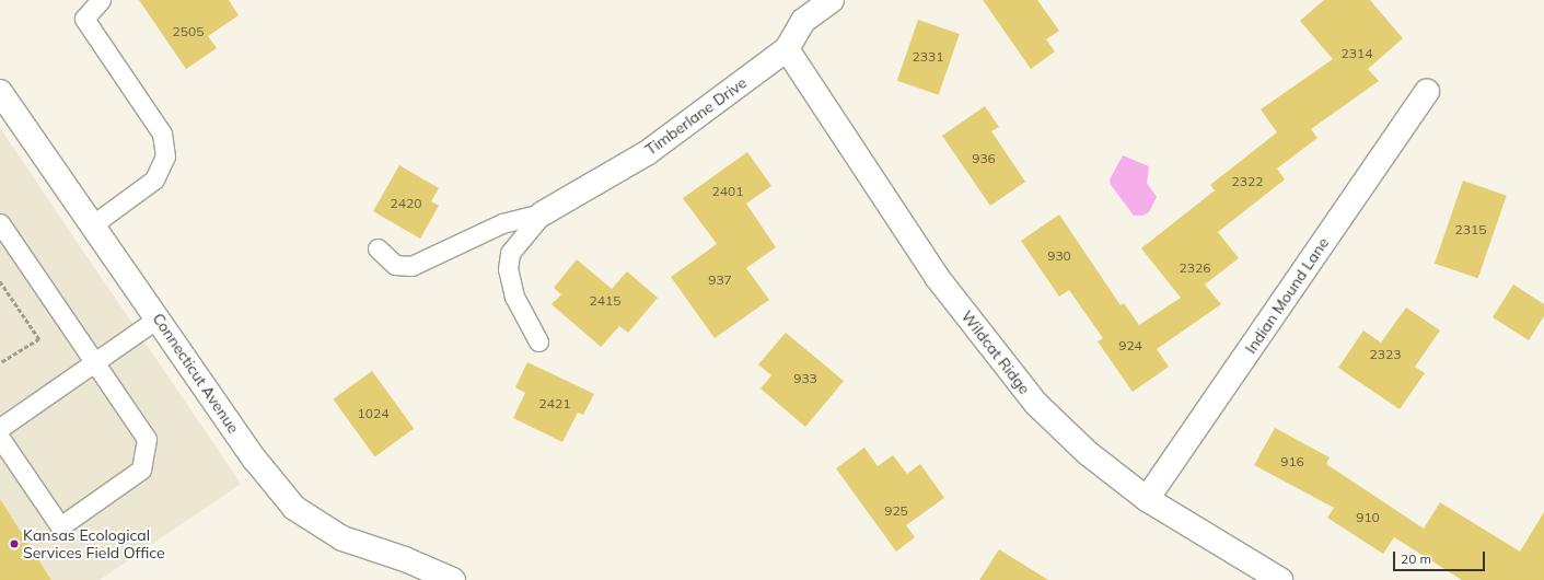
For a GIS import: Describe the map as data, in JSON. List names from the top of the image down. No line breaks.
{"streets":{"street":["Timberlane Drive","Indian Mound Lane","Wildcat Ridge","Connecticut Avenue"]},"crossings":[["Timberlane Drive","Wildcat Ridge"],["Indian Mound Lane","Wildcat Ridge"]],"places":["Kansas Ecological Services Field Office"],"house_numbers":["2505","2314","2331","936","2322","2401","2420","2315","930","2326","937","2415","924","2323","933","2421","1024","916","925","910"],"scale_bar":"20 m"}
